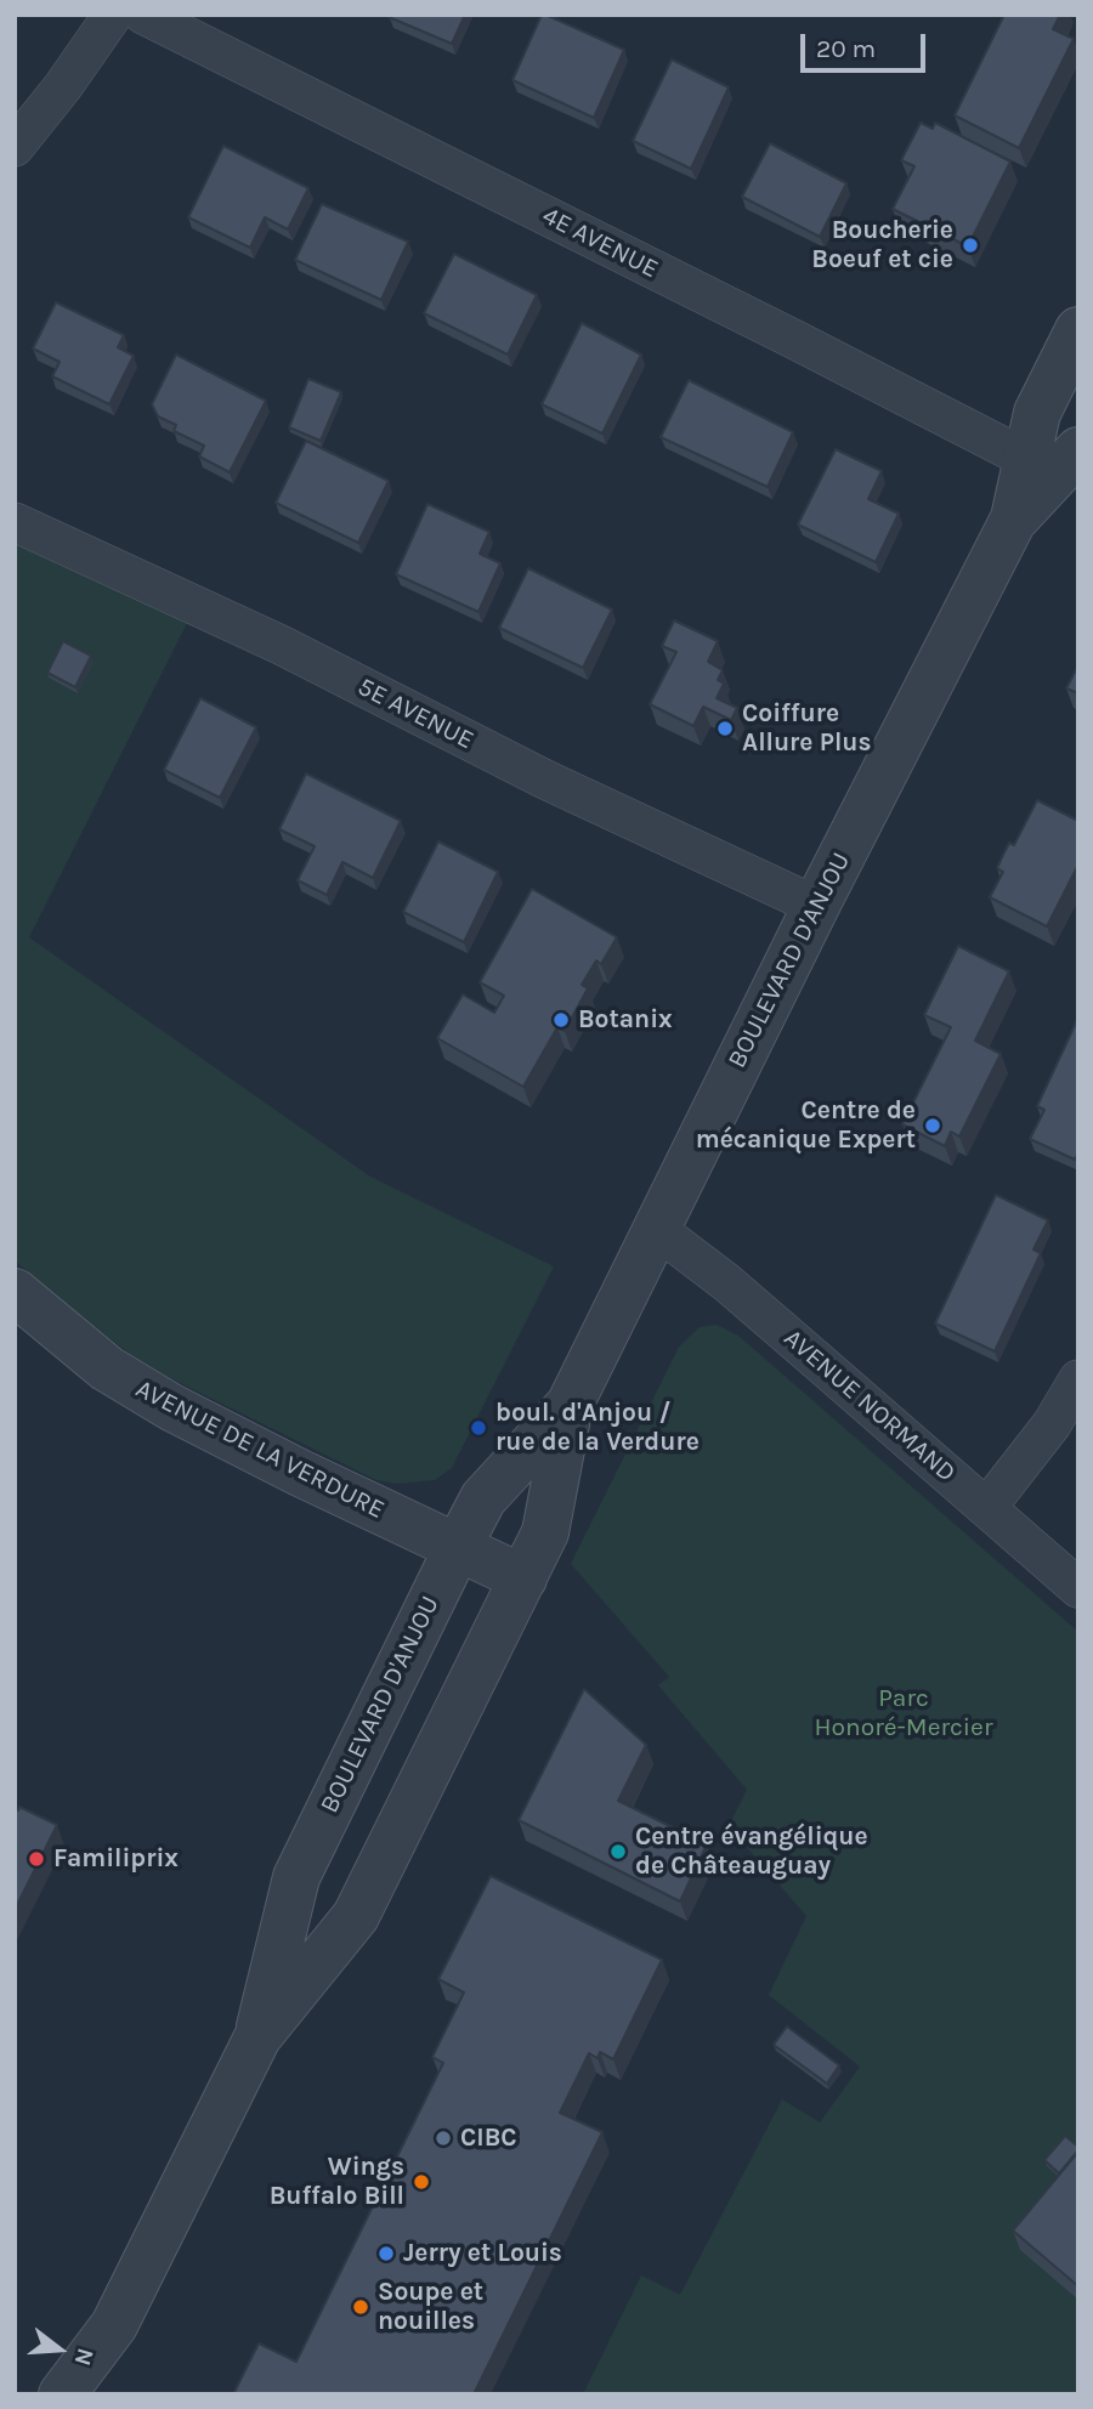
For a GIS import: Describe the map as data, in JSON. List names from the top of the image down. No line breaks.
{"streets":{"street":["4E AVENUE","5E AVENUE","BOULEVARD D'ANJOU","AVENUE NORMAND","AVENUE DE LA VERDURE"]},"crossings":[["4E AVENUE","BOULEVARD D'ANJOU"],["5E AVENUE","BOULEVARD D'ANJOU"],["BOULEVARD D'ANJOU","AVENUE NORMAND"],["BOULEVARD D'ANJOU","AVENUE DE LA VERDURE"]],"parks":["Parc Honoré-Mercier"],"places":["Boucherie Boeuf et cie","Coiffure Allure Plus","Botanix","Centre de mécanique Expert","boul. d'Anjou / rue de la Verdure","Centre évangélique de Châteauguay","Familiprix","CIBC","Wings Buffalo Bill","Jerry et Louis","Soupe et nouilles"],"scale_bar":"20 m","north":"right"}
